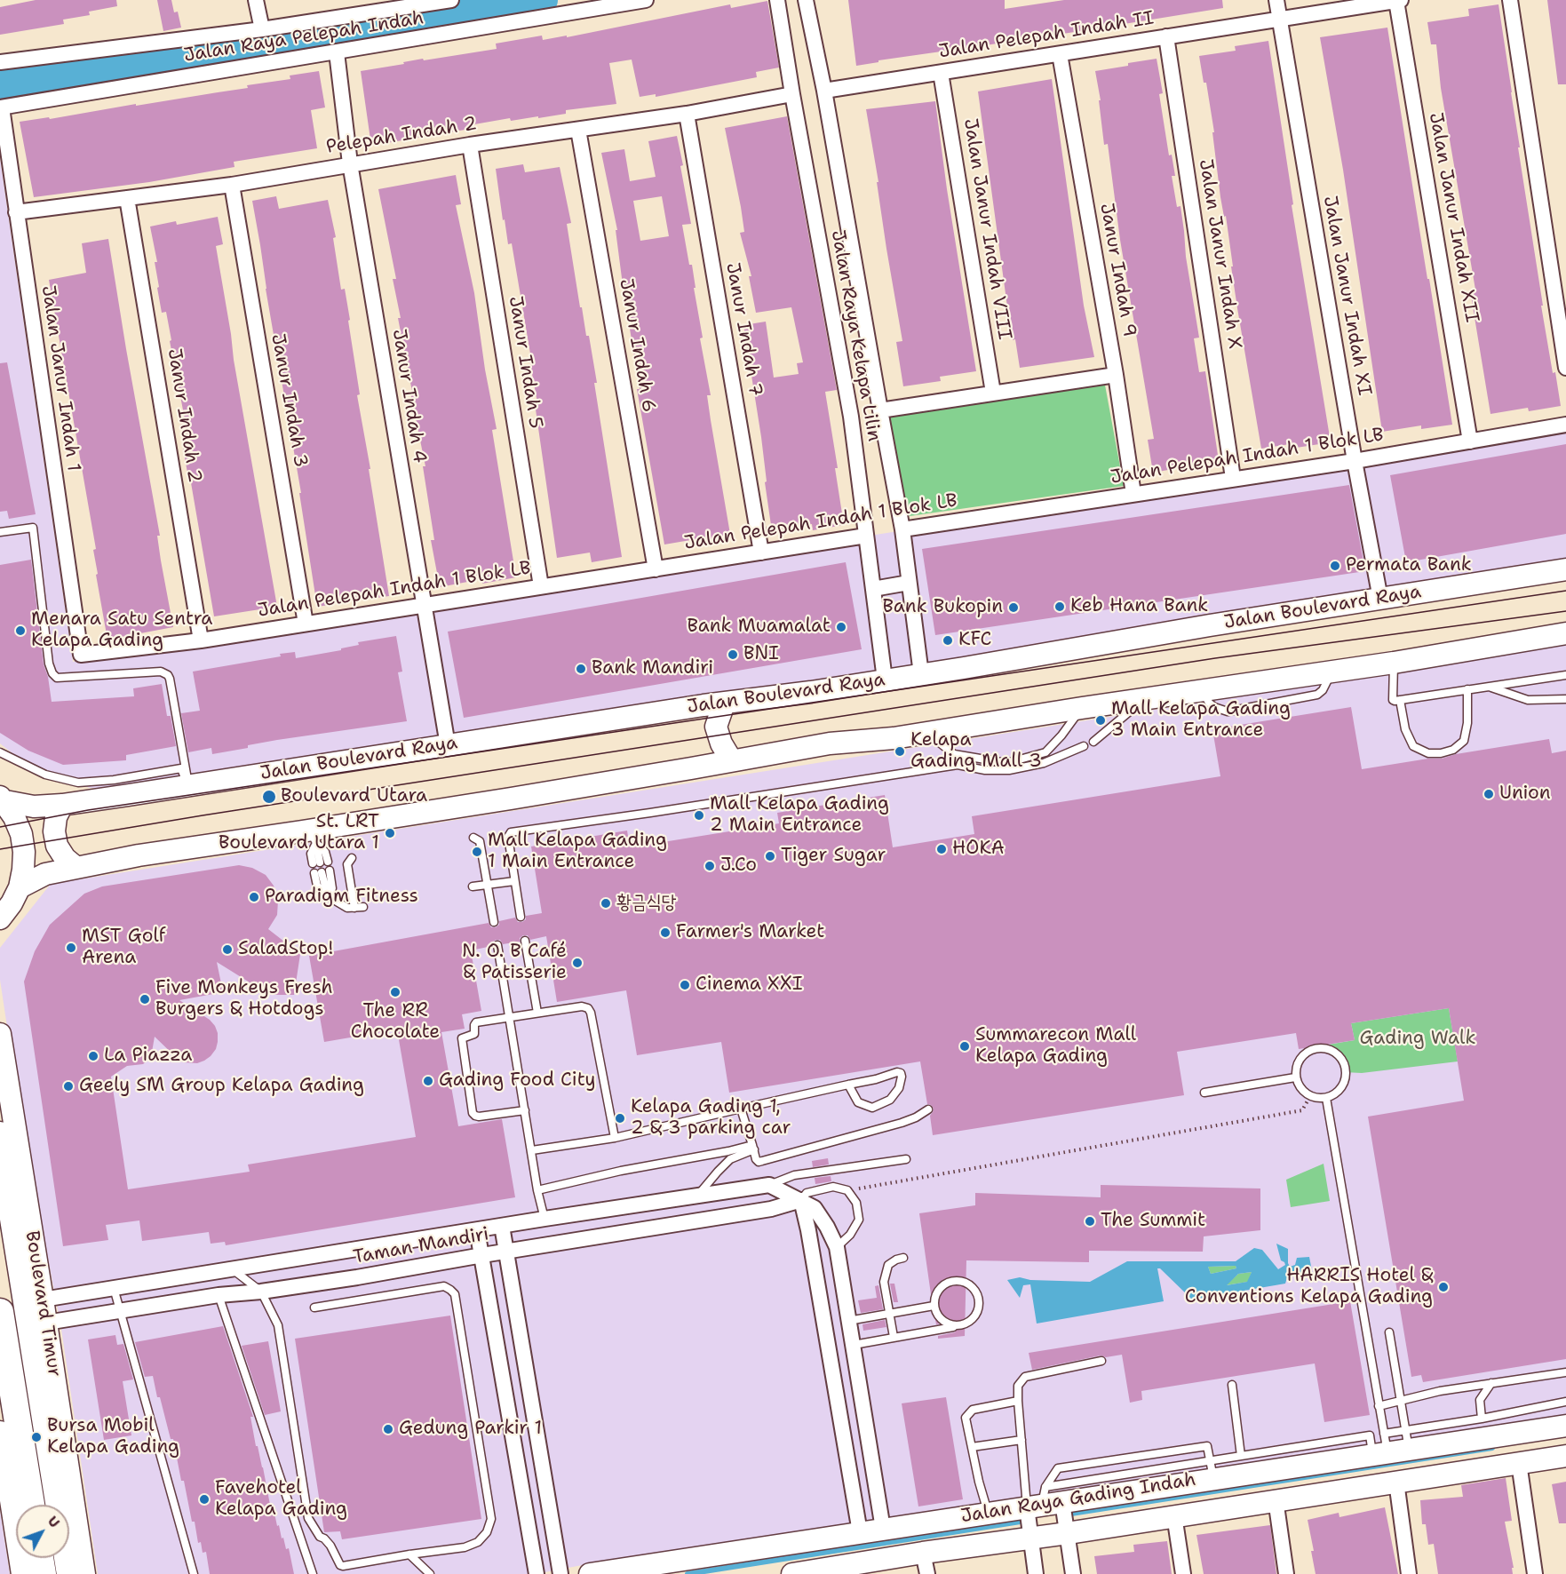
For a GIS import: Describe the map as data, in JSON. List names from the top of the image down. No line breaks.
{"streets":{"main road":["Jalan Boulevard Raya","Boulevard Timur","Jalan Raya Gading Indah"],"street":["Jalan Pelepah Indah II","Jalan Raya Pelepah Indah","Pelepah Indah 2","Jalan Janur Indah XII","Jalan Janur Indah VIII","Jalan Janur Indah X","Janur Indah 9","Jalan Janur Indah XI","Janur Indah 7","Jalan Raya Kelapa Lilin","Janur Indah 6","Janur Indah 5","Jalan Janur Indah 1","Janur Indah 4","Janur Indah 3","Janur Indah 2","Jalan Pelepah Indah 1 Blok LB","Taman Mandiri"]},"crossings":[["Jalan Pelepah Indah II","Jalan Janur Indah XII"],["Jalan Pelepah Indah II","Jalan Janur Indah VIII"],["Jalan Pelepah Indah II","Jalan Janur Indah X"],["Jalan Pelepah Indah II","Janur Indah 9"],["Jalan Pelepah Indah II","Jalan Janur Indah XI"],["Jalan Pelepah Indah II","Jalan Raya Kelapa Lilin"],["Jalan Raya Pelepah Indah","Jalan Janur Indah 1"],["Jalan Raya Pelepah Indah","Janur Indah 4"],["Pelepah Indah 2","Janur Indah 7"],["Pelepah Indah 2","Jalan Raya Kelapa Lilin"],["Pelepah Indah 2","Janur Indah 6"],["Pelepah Indah 2","Janur Indah 5"],["Pelepah Indah 2","Jalan Janur Indah 1"],["Pelepah Indah 2","Janur Indah 4"],["Pelepah Indah 2","Janur Indah 3"],["Pelepah Indah 2","Janur Indah 2"],["Jalan Janur Indah XII","Jalan Pelepah Indah 1 Blok LB"],["Jalan Janur Indah X","Jalan Pelepah Indah 1 Blok LB"],["Janur Indah 9","Jalan Pelepah Indah 1 Blok LB"],["Jalan Janur Indah XI","Jalan Pelepah Indah 1 Blok LB"],["Jalan Janur Indah XI","Jalan Boulevard Raya"],["Janur Indah 7","Jalan Pelepah Indah 1 Blok LB"],["Jalan Raya Kelapa Lilin","Jalan Pelepah Indah 1 Blok LB"],["Jalan Raya Kelapa Lilin","Jalan Boulevard Raya"],["Janur Indah 6","Jalan Pelepah Indah 1 Blok LB"],["Janur Indah 5","Jalan Pelepah Indah 1 Blok LB"],["Jalan Janur Indah 1","Jalan Pelepah Indah 1 Blok LB"],["Janur Indah 4","Jalan Pelepah Indah 1 Blok LB"],["Janur Indah 4","Jalan Boulevard Raya"],["Janur Indah 3","Jalan Pelepah Indah 1 Blok LB"],["Janur Indah 2","Jalan Pelepah Indah 1 Blok LB"],["Taman Mandiri","Boulevard Timur"]],"parks":["Gading Walk"],"places":["Permata Bank","Keb Hana Bank","Bank Bukopin","Bank Muamalat","Menara Satu Sentra Kelapa Gading","KFC","BNI","Bank Mandiri","Mall Kelapa Gading 3 Main Entrance","Kelapa Gading Mall 3","Union","Boulevard Utara","Mall Kelapa Gading 2 Main Entrance","St. LRT Boulevard Utara 1","HOKA","Mall Kelapa Gading 1 Main Entrance","Tiger Sugar","J.Co","Paradigm Fitness","황금식당","Farmer's Market","MST Golf Arena","SaladStop!","N. O. B Café & Patisserie","Cinema XXI","The RR Chocolate","Five Monkeys Fresh Burgers & Hotdogs","Summarecon Mall Kelapa Gading","La Piazza","Gading Food City","Geely SM Group Kelapa Gading","Kelapa Gading 1, 2 & 3 parking car","The Summit","HARRIS Hotel & Conventions Kelapa Gading","Gedung Parkir 1","Bursa Mobil Kelapa Gading","Favehotel Kelapa Gading"],"north":"top right"}
